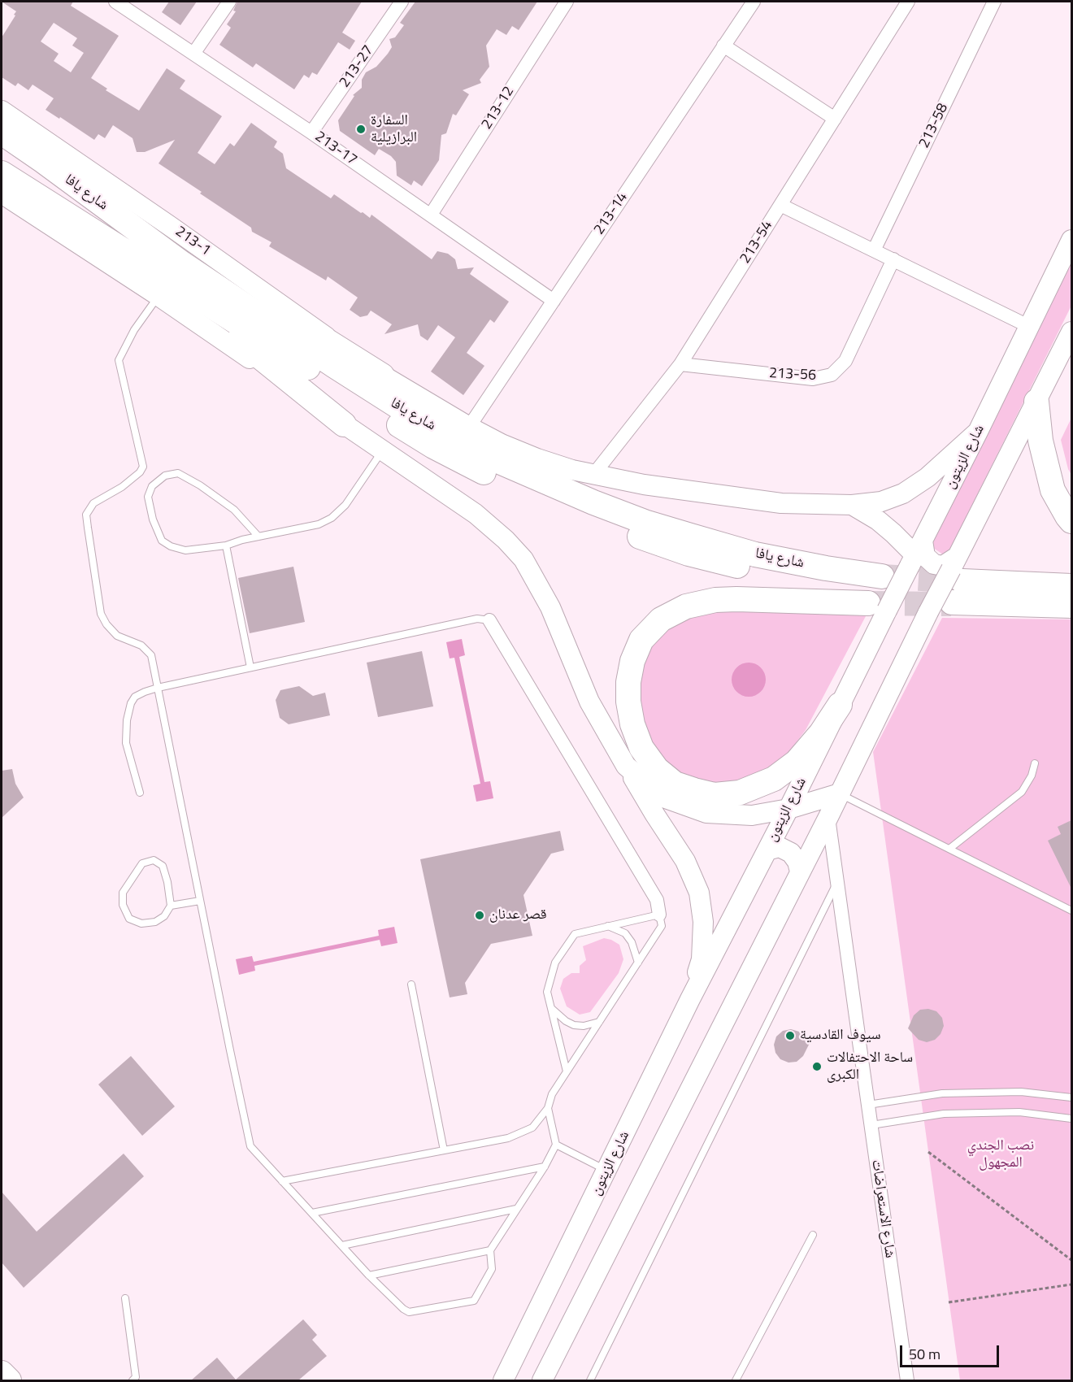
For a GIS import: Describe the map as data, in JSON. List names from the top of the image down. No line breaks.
{"streets":{"highway":["شارع يافا"],"main road":["213-1","شارع الزيتون"],"street":["213-27","213-12","213-58","213-17","213-14","213-54","213-56","شارع الاستعراضات"]},"crossings":[["213-27","213-17"],["213-12","213-17"],["213-17","213-14"],["شارع يافا","شارع الزيتون"],["213-14","213-1"],["213-1","213-54"],["213-1","شارع الزيتون"],["213-54","213-56"]],"parks":["نصب الجندي المجهول"],"places":["السفارة البرازيلية","قصر عدنان","سيوف القادسية","ساحة الاحتفالات الكبرى"],"scale_bar":"50 m"}
